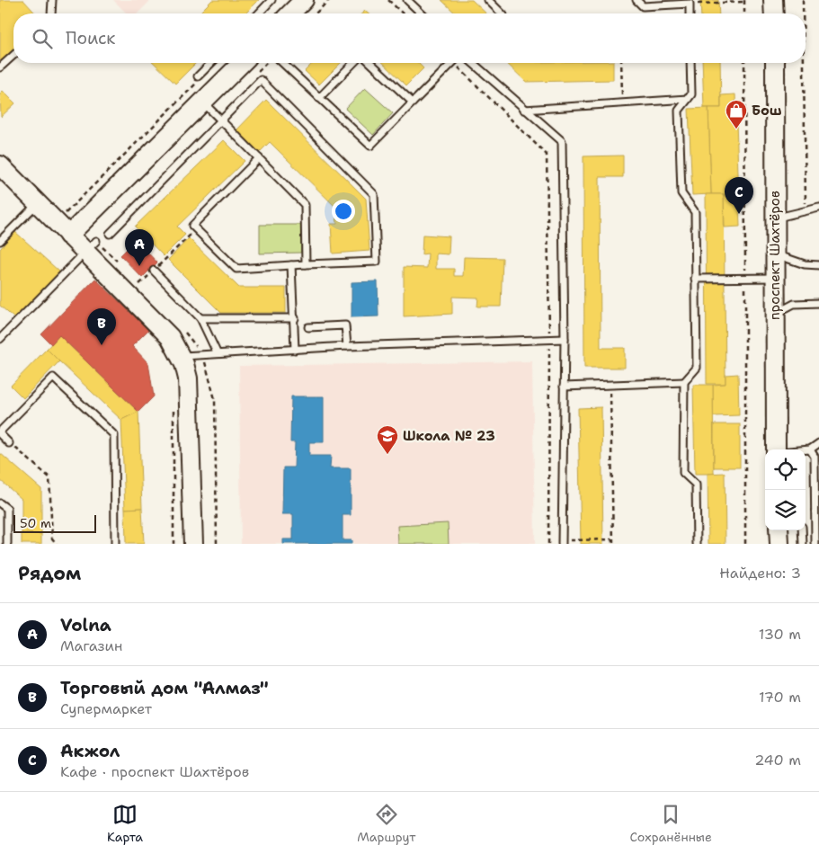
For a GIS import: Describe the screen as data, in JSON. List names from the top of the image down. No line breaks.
{"streets":{"street":["проспект Шахтёров"]},"places":{"shop":["Бош"],"school or university":["Школа № 23"]},"scale_bar":"50 m","page":{"search":"Поиск","pins":["C","A","B"],"scale":"50 m","heading":["Рядом","Найдено: 3"],"list":[{"mark":"A","name":"Volna","note":"Магазин","value":"130 m"},{"mark":"B","name":"Торговый дом \"Алмаз\"","note":"Супермаркет","value":"170 m"},{"mark":"C","name":"Акжол","note":"Кафе · проспект Шахтёров","value":"240 m"}],"nav":["Карта","Маршрут","Сохранённые"]}}
